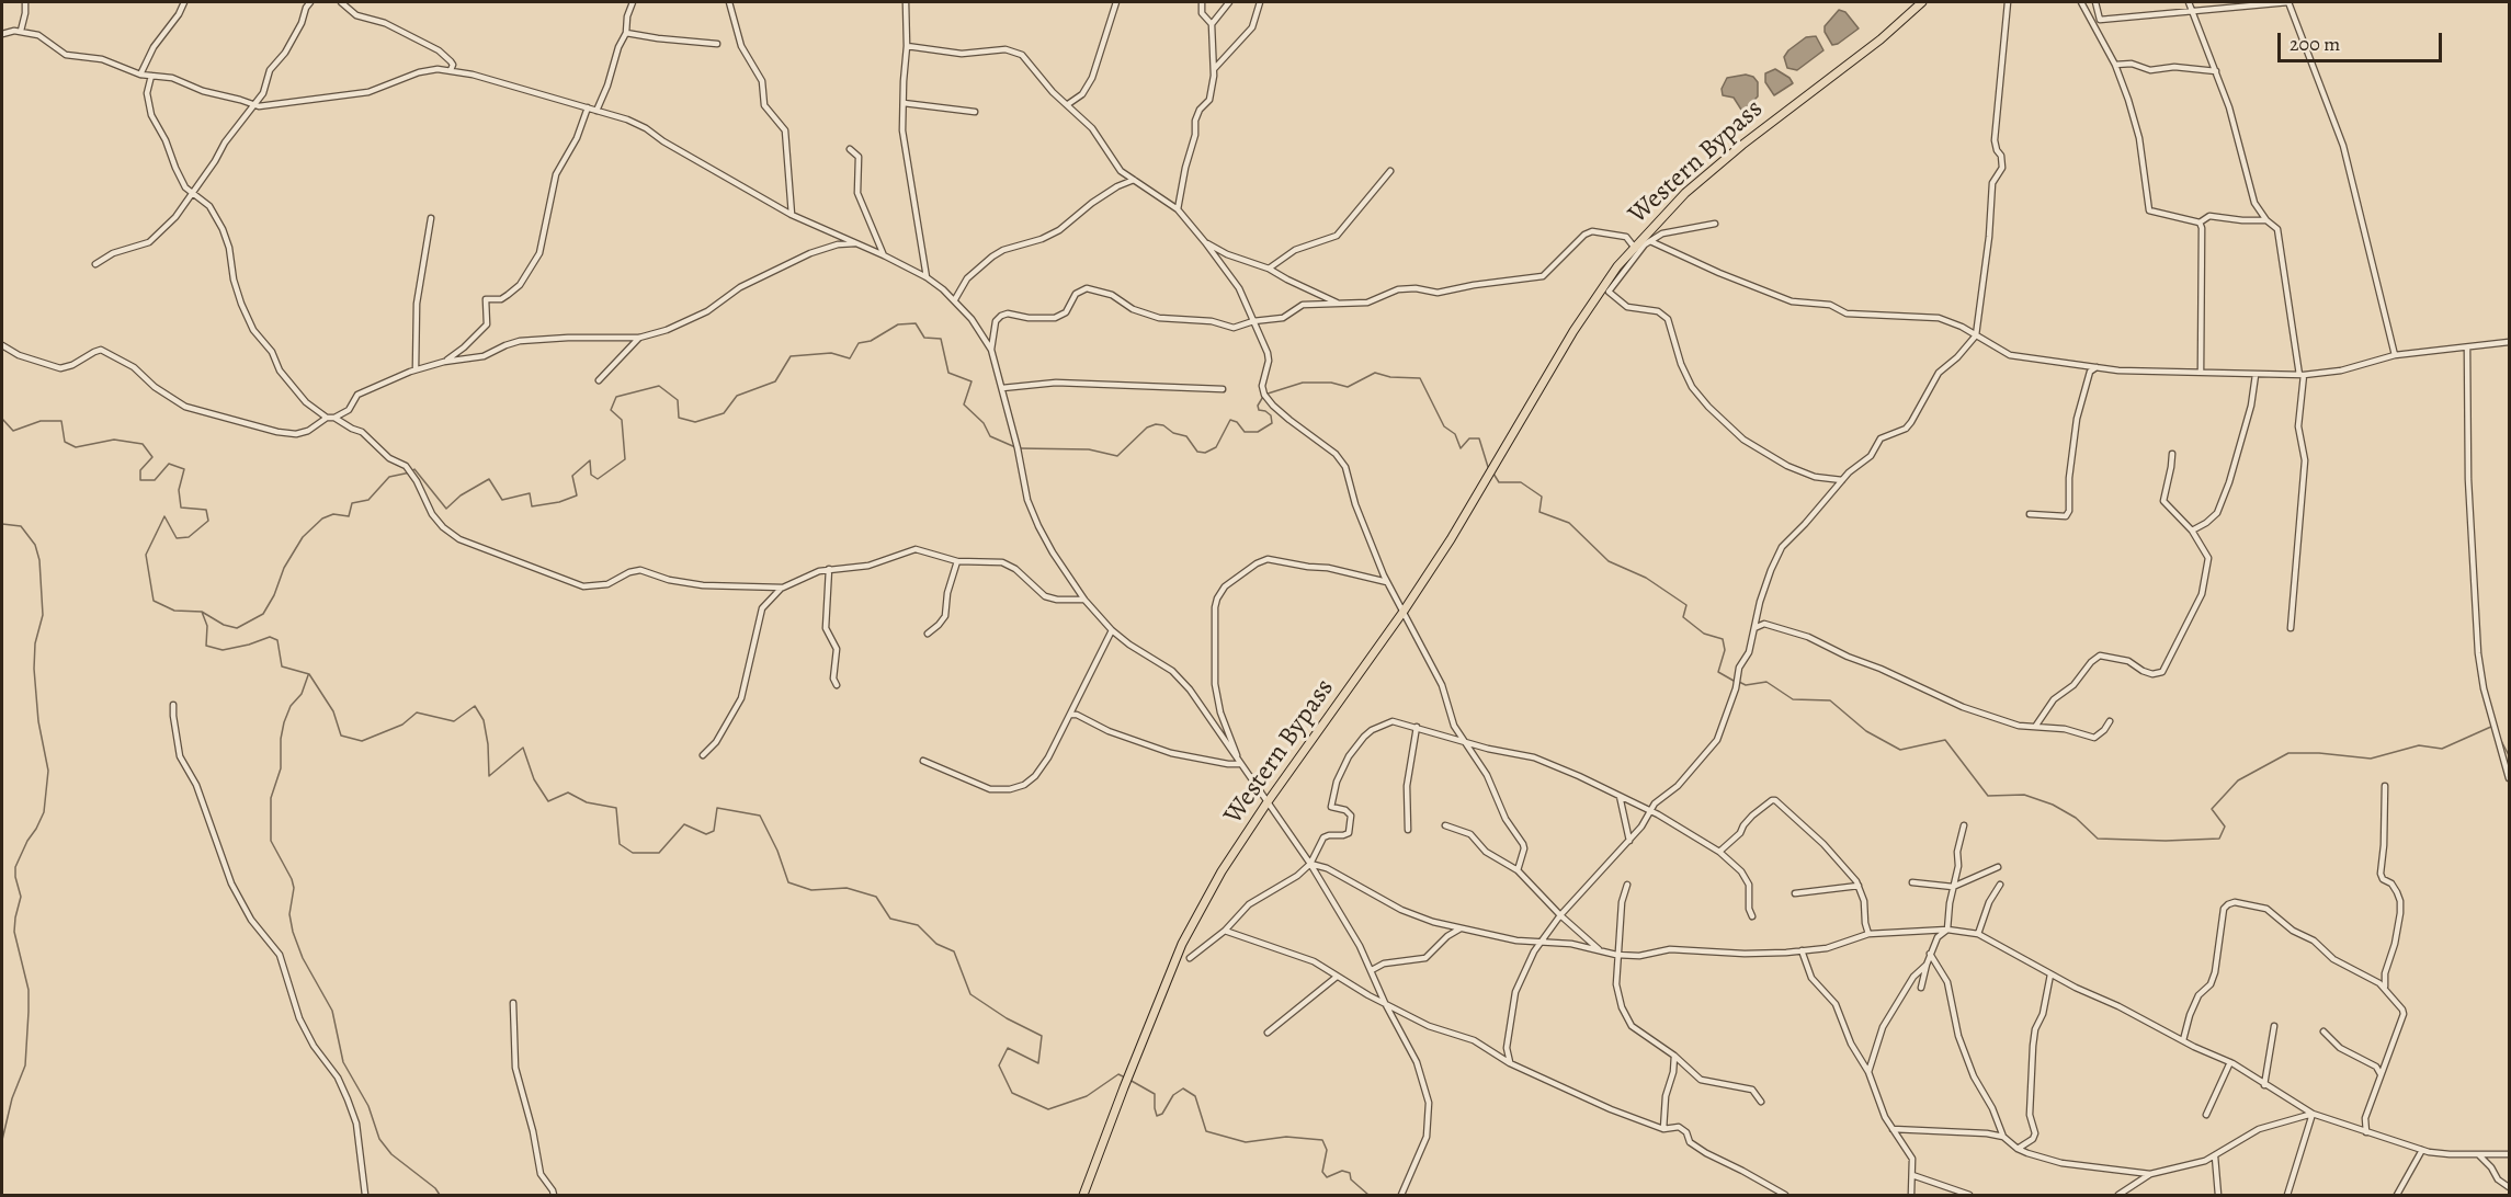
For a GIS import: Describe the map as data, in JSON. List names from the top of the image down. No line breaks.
{"streets":{"main road":["Western Bypass"]},"scale_bar":"200 m"}
